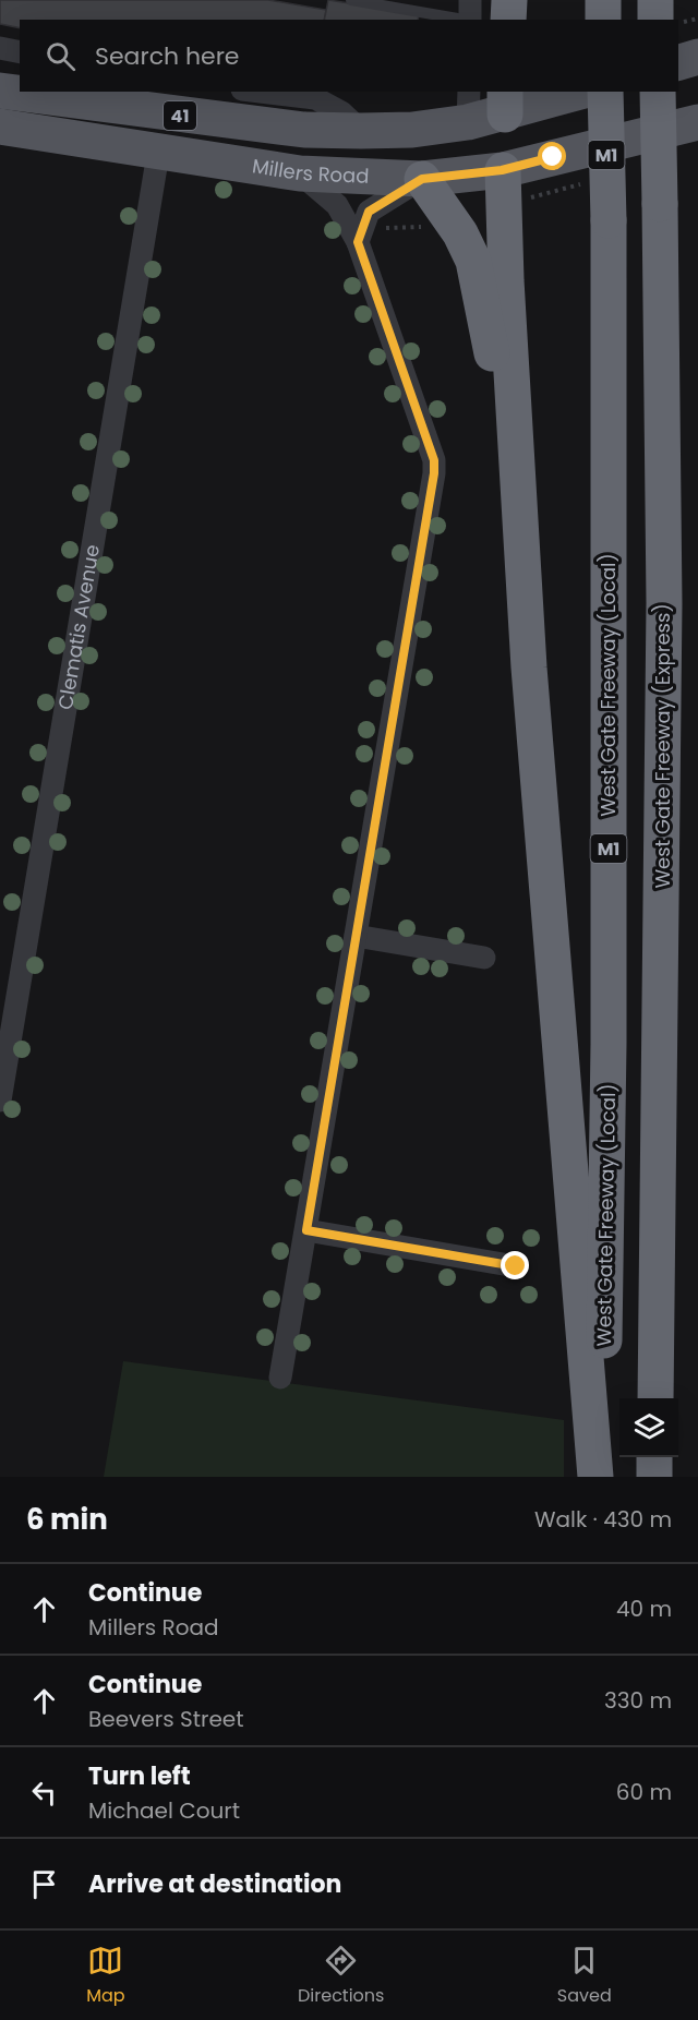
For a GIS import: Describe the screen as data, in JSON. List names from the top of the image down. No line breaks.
{"streets":{"highway":["M1","West Gate Freeway (Local)","West Gate Freeway (Express)"],"main road":["41","Millers Road"],"street":["Clematis Avenue"]},"crossings":[["Millers Road","Clematis Avenue"]],"page":{"search":"Search here","heading":["6 min","Walk · 430 m"],"list":[["Continue","Millers Road","40 m"],["Continue","Beevers Street","330 m"],["Turn left","Michael Court","60 m"],"Arrive at destination"],"nav":["Map","Directions","Saved"]}}
